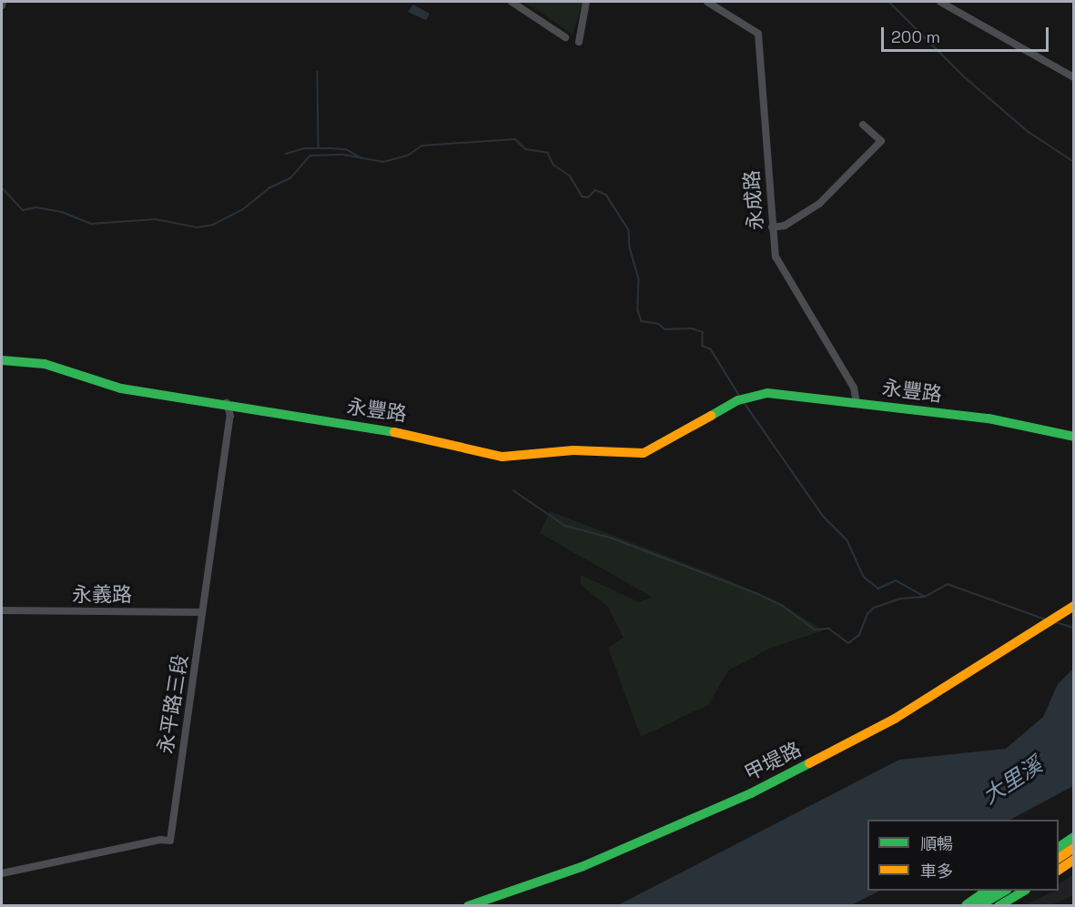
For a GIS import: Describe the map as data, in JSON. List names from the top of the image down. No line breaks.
{"streets":{"main road":["永豐路","甲堤路"],"street":["永成路","永義路","永平路三段"]},"crossings":[["永成路","永豐路"],["永豐路","永平路三段"],["永義路","永平路三段"]],"water":["大里溪"],"legend":["順暢","車多"],"scale_bar":"200 m"}
